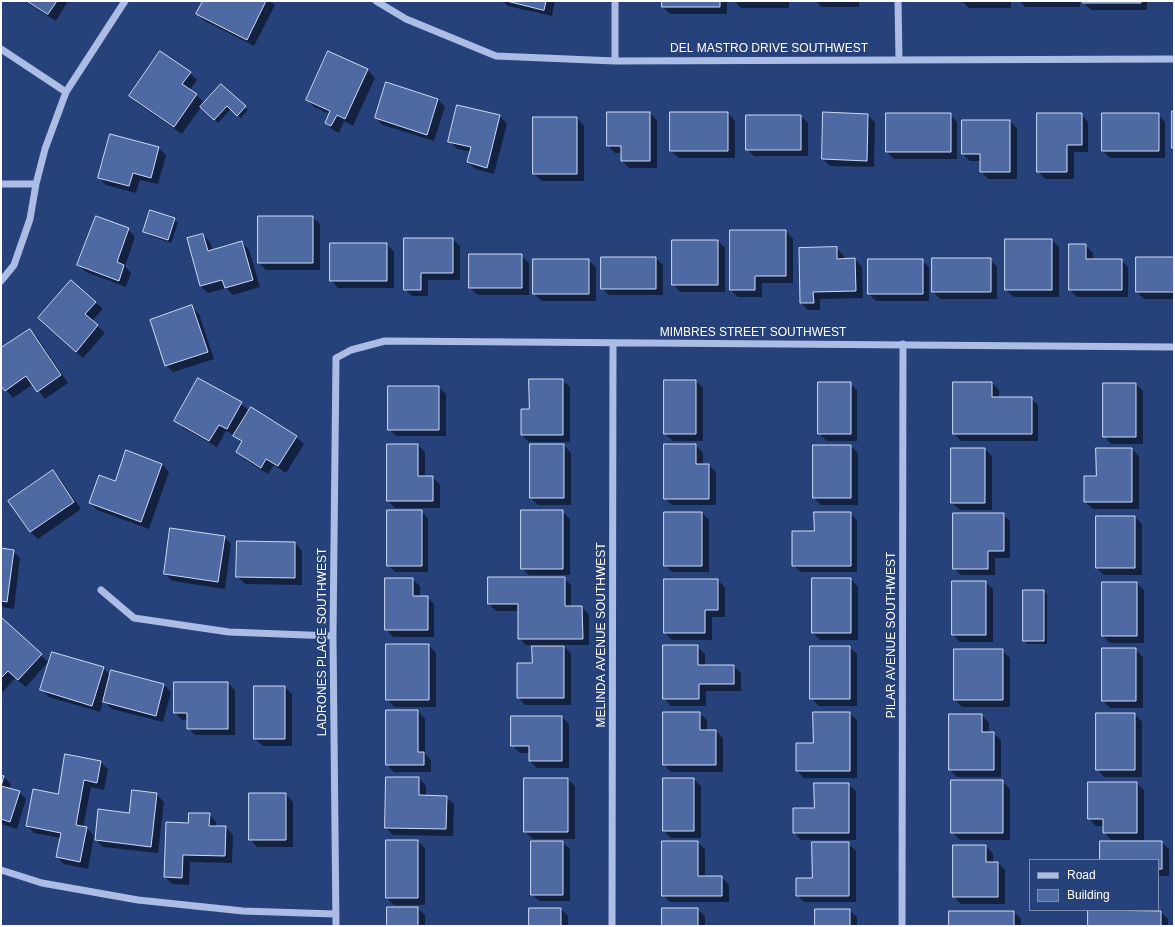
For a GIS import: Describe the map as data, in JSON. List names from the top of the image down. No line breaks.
{"streets":{"street":["DEL MASTRO DRIVE SOUTHWEST","MIMBRES STREET SOUTHWEST","MELINDA AVENUE SOUTHWEST","PILAR AVENUE SOUTHWEST","LADRONES PLACE SOUTHWEST"]},"crossings":[["MIMBRES STREET SOUTHWEST","MELINDA AVENUE SOUTHWEST"],["MIMBRES STREET SOUTHWEST","PILAR AVENUE SOUTHWEST"],["MIMBRES STREET SOUTHWEST","LADRONES PLACE SOUTHWEST"]],"legend":["Road","Building"]}
